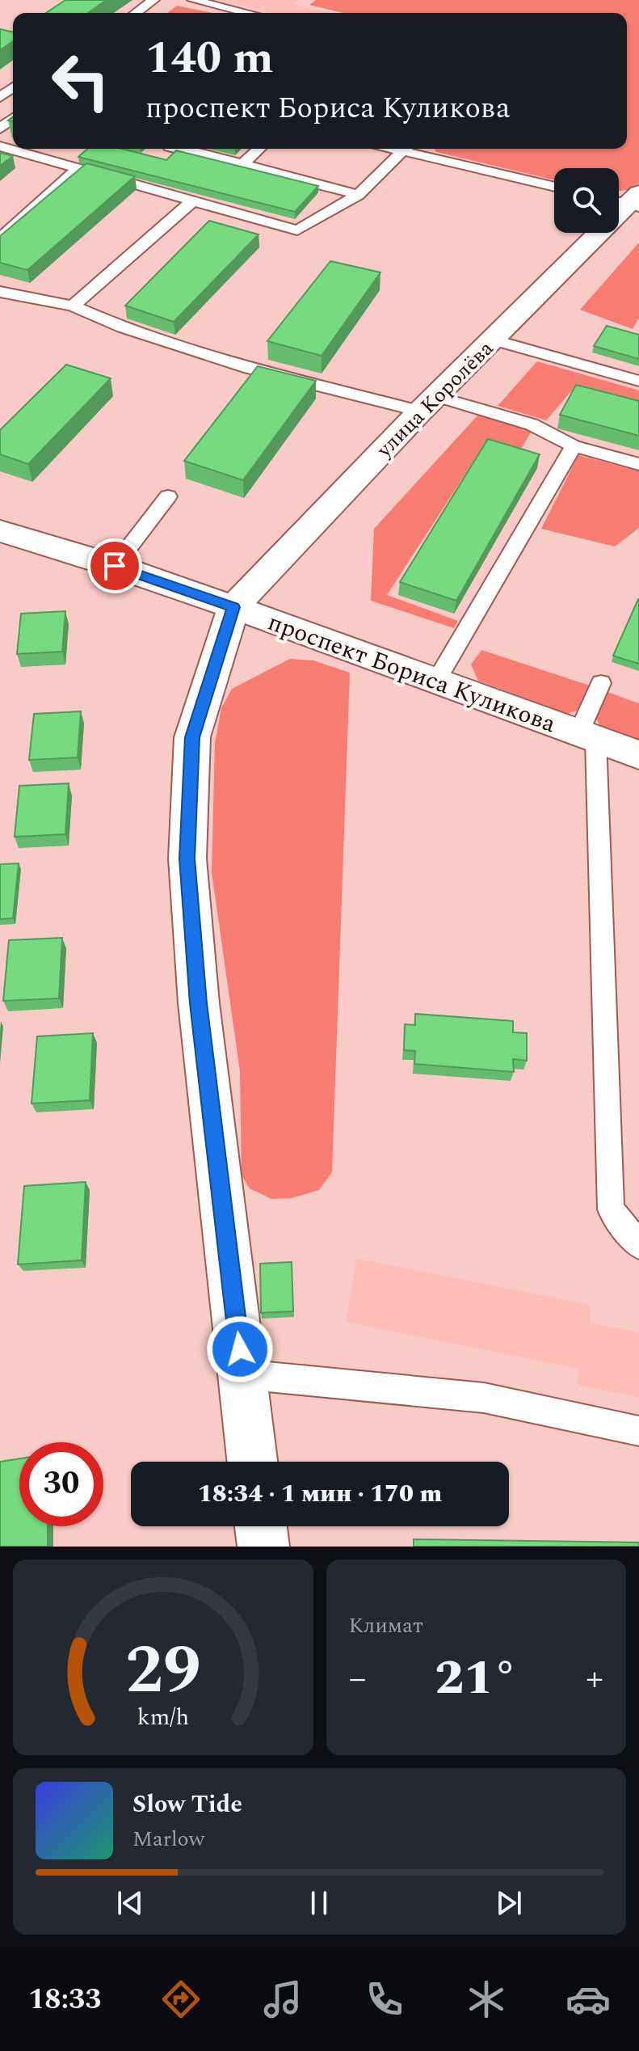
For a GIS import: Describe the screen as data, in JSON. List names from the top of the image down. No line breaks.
{"streets":{"street":["улица Королёва","проспект Бориса Куликова"]},"crossings":[["улица Королёва","проспект Бориса Куликова"]],"page":{"turn":["140 m","проспект Бориса Куликова"],"limit":"30","trip":"18:34 · 1 мин · 170 m","tile":"Климат","heat":["−","21°","+"],"song":["Slow Tide","Marlow"],"tabs":"18:33","gauge":["29","km/h"]}}
